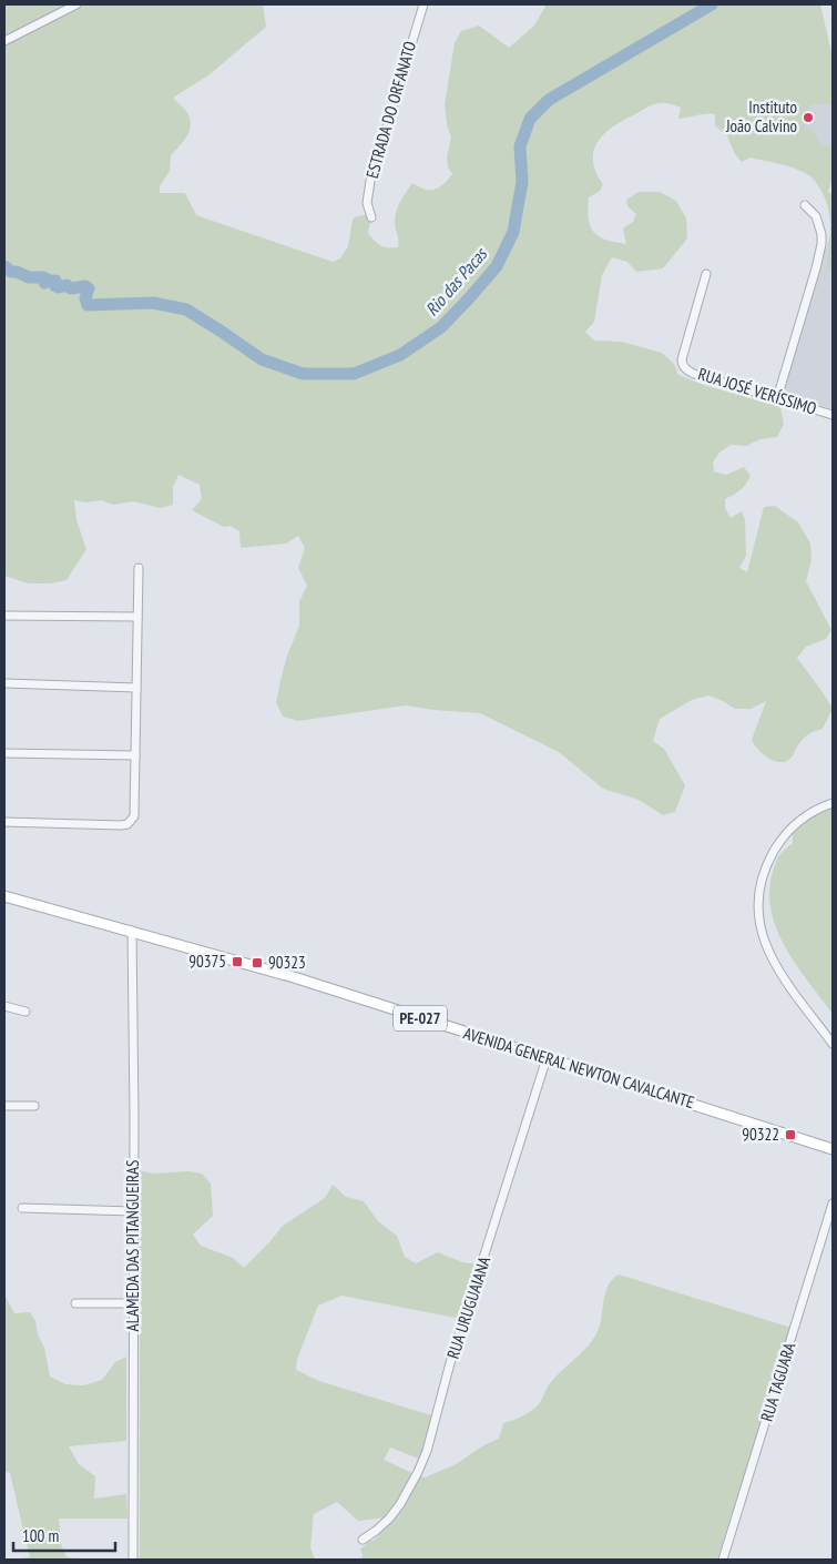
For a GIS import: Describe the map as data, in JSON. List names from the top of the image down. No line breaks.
{"streets":{"main road":["PE-027","AVENIDA GENERAL NEWTON CAVALCANTE"],"street":["ESTRADA DO ORFANATO","RUA JOSÉ VERÍSSIMO","ALAMEDA DAS PITANGUEIRAS","RUA URUGUAIANA","RUA TAGUARA"]},"crossings":[["AVENIDA GENERAL NEWTON CAVALCANTE","ALAMEDA DAS PITANGUEIRAS"],["AVENIDA GENERAL NEWTON CAVALCANTE","RUA URUGUAIANA"]],"water":["Rio das Pacas"],"places":{"other":["Instituto João Calvino"],"transit":["90375","90323","90322"]},"scale_bar":"100 m"}
